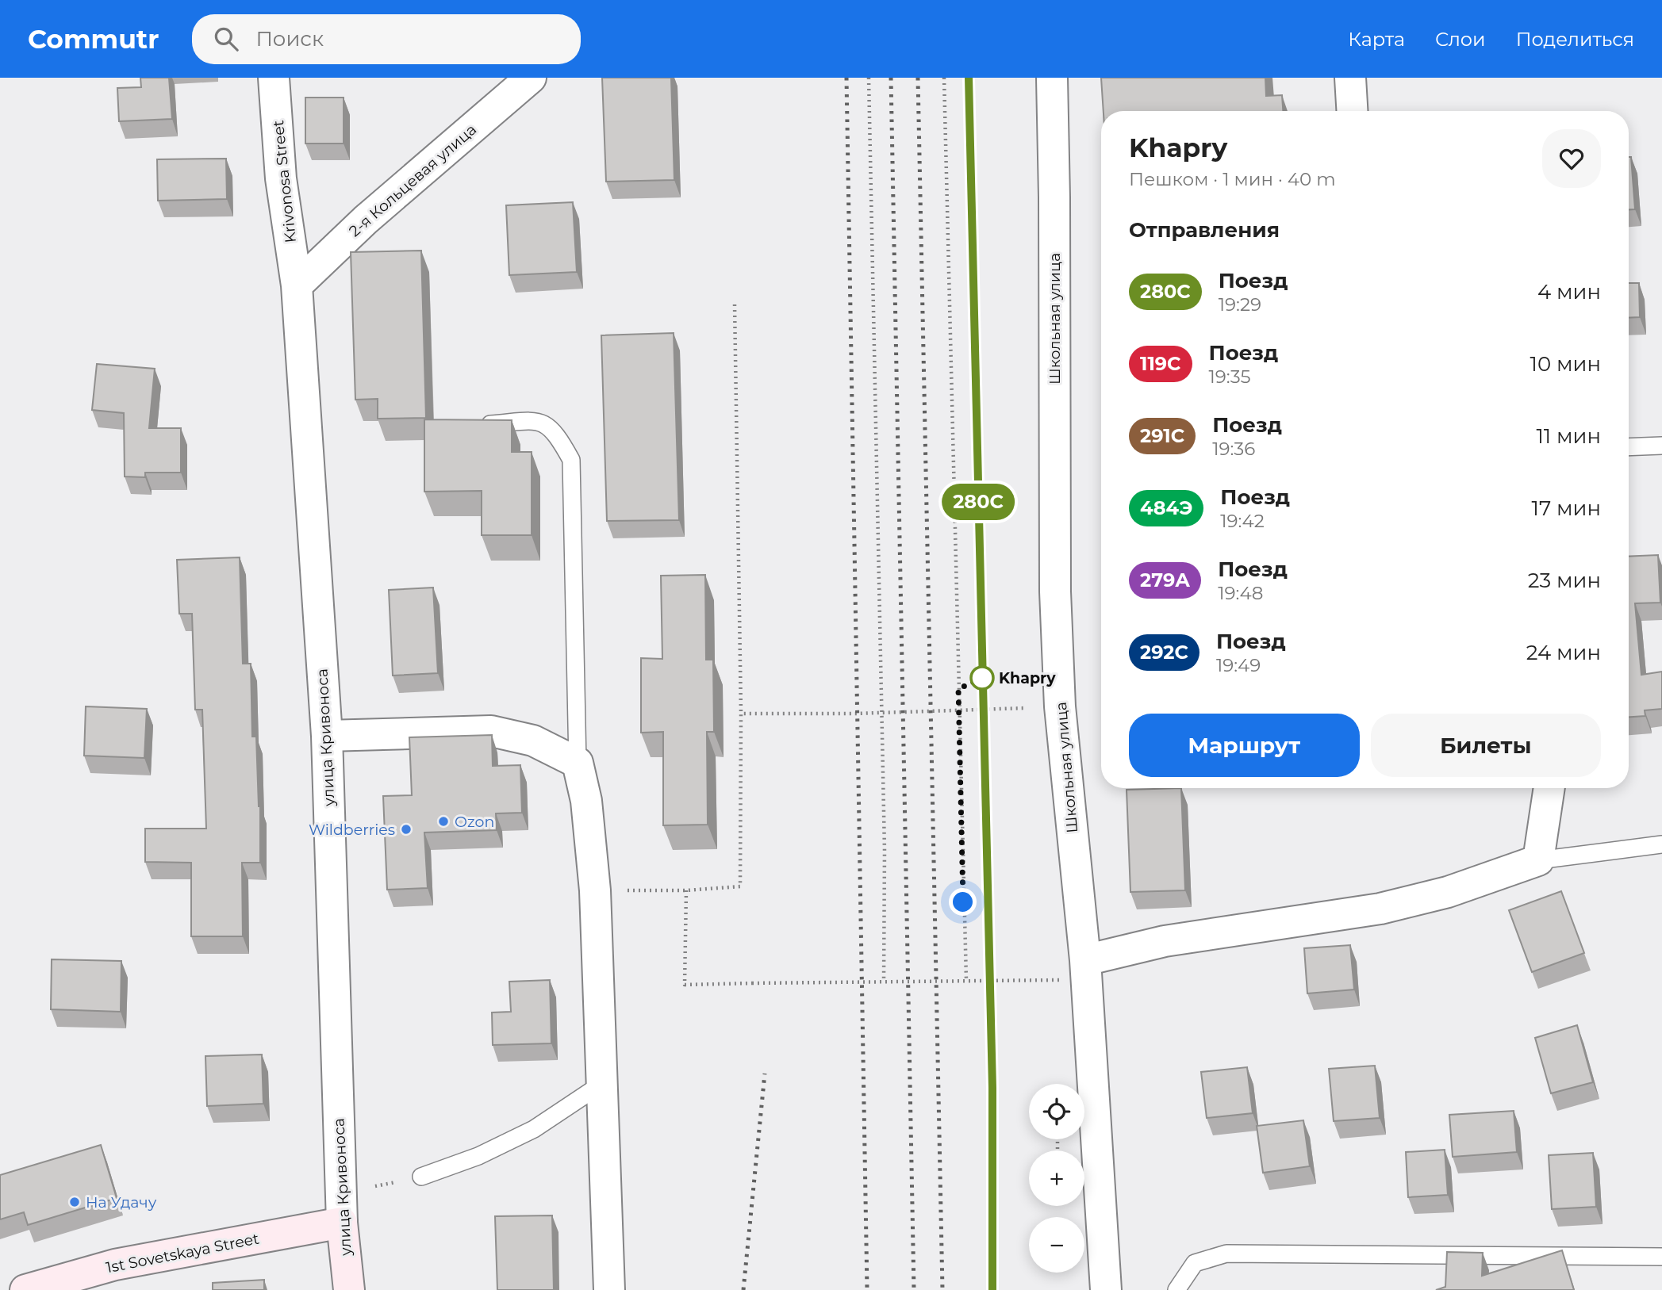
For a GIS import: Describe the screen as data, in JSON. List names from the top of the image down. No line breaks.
{"streets":{"street":["2-я Кольцевая улица","Krivonosa Street","Школьная улица","улица Кривоноса","1st Sovetskaya Street"]},"crossings":[["2-я Кольцевая улица","Krivonosa Street"],["2-я Кольцевая улица","улица Кривоноса"],["Krivonosa Street","улица Кривоноса"],["улица Кривоноса","1st Sovetskaya Street"]],"places":["Khapry","Ozon","Wildberries","На Удачу"],"page":{"header":"Commutr","search":"Поиск","nav":["Карта","Слои","Поделиться"],"on_map":"280С","heading":[["Khapry","Пешком · 1 мин · 40 m"],"Отправления"],"list":[{"mark":"280С","name":"Поезд","note":"19:29","value":"4 мин"},{"mark":"119С","name":"Поезд","note":"19:35","value":"10 мин"},{"mark":"291С","name":"Поезд","note":"19:36","value":"11 мин"},{"mark":"484Э","name":"Поезд","note":"19:42","value":"17 мин"},{"mark":"279А","name":"Поезд","note":"19:48","value":"23 мин"},{"mark":"292С","name":"Поезд","note":"19:49","value":"24 мин"}],"buttons":["Маршрут","Билеты"],"map_buttons":["+","−"]}}
